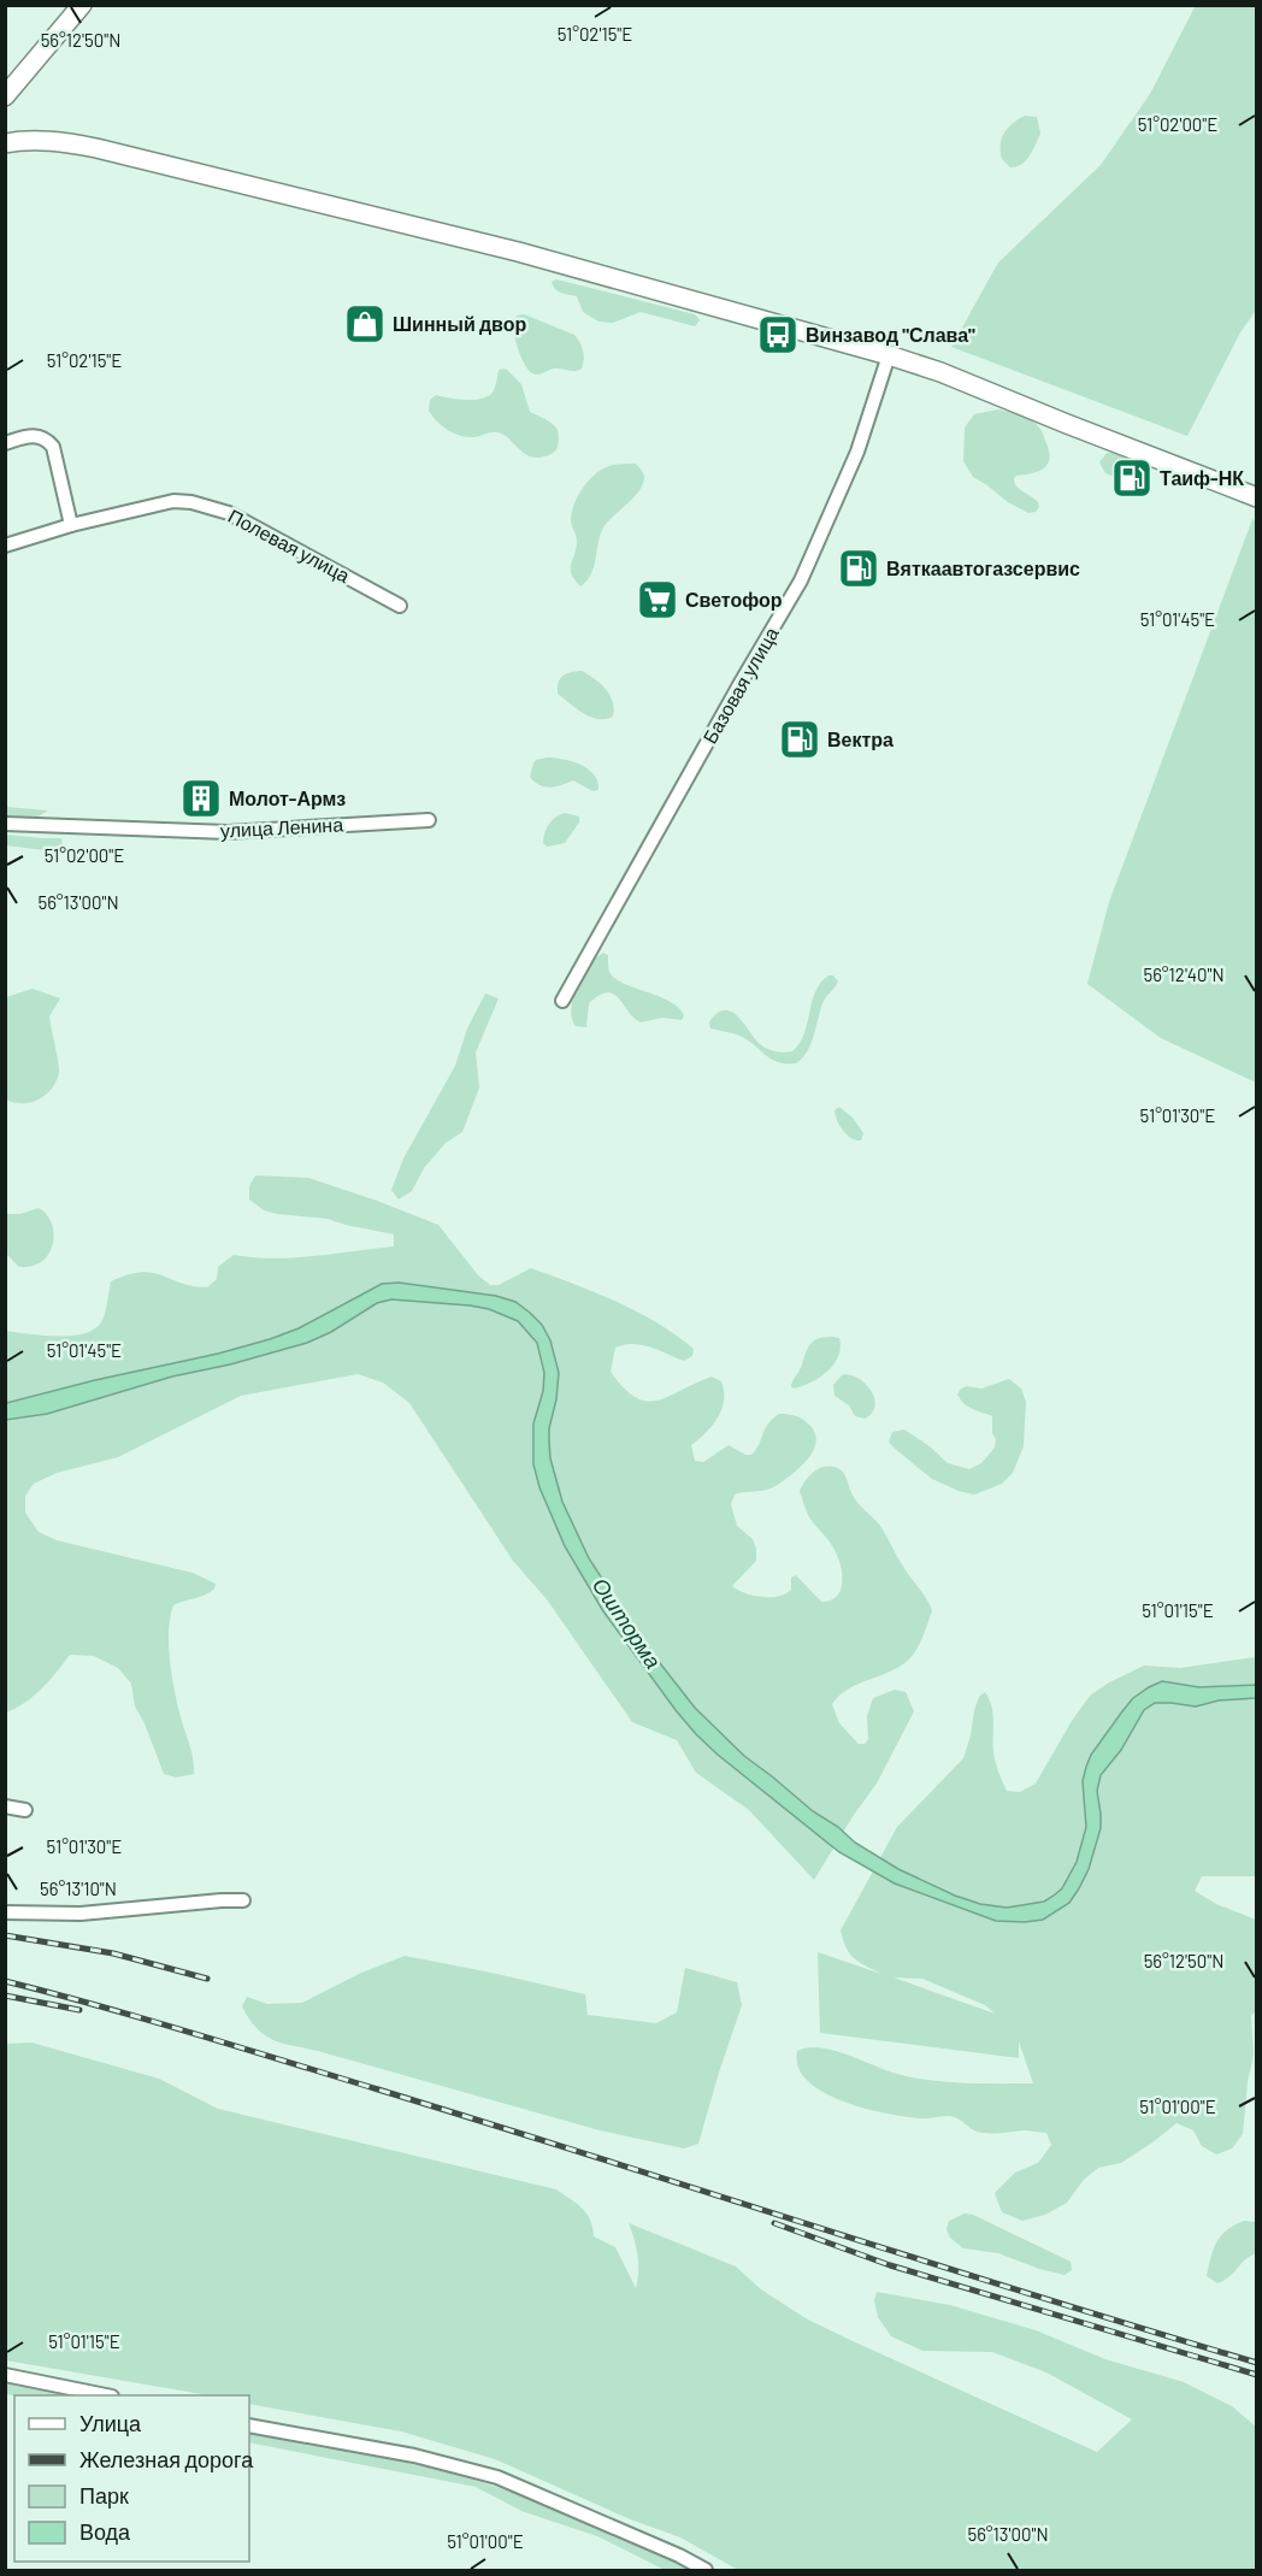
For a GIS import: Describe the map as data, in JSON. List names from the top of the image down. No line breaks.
{"streets":{"street":["Полевая улица","Базовая улица","улица Ленина"]},"water":["Ошторма"],"places":{"shop":["Шинный двор"],"bus stop":["Винзавод \"Слава\""],"fuel station":["Таиф-НК","Вяткаавтогазсервис","Вектра"],"supermarket":["Светофор"],"building":["Молот-Армз"]},"legend":["Улица","Железная дорога","Парк","Вода"],"coordinates":["51°02'15\"E","56°12'50\"N","51°02'00\"E","51°01'45\"E","56°13'00\"N","56°12'40\"N","51°01'30\"E","51°01'15\"E","56°13'10\"N","51°01'00\"E"]}
